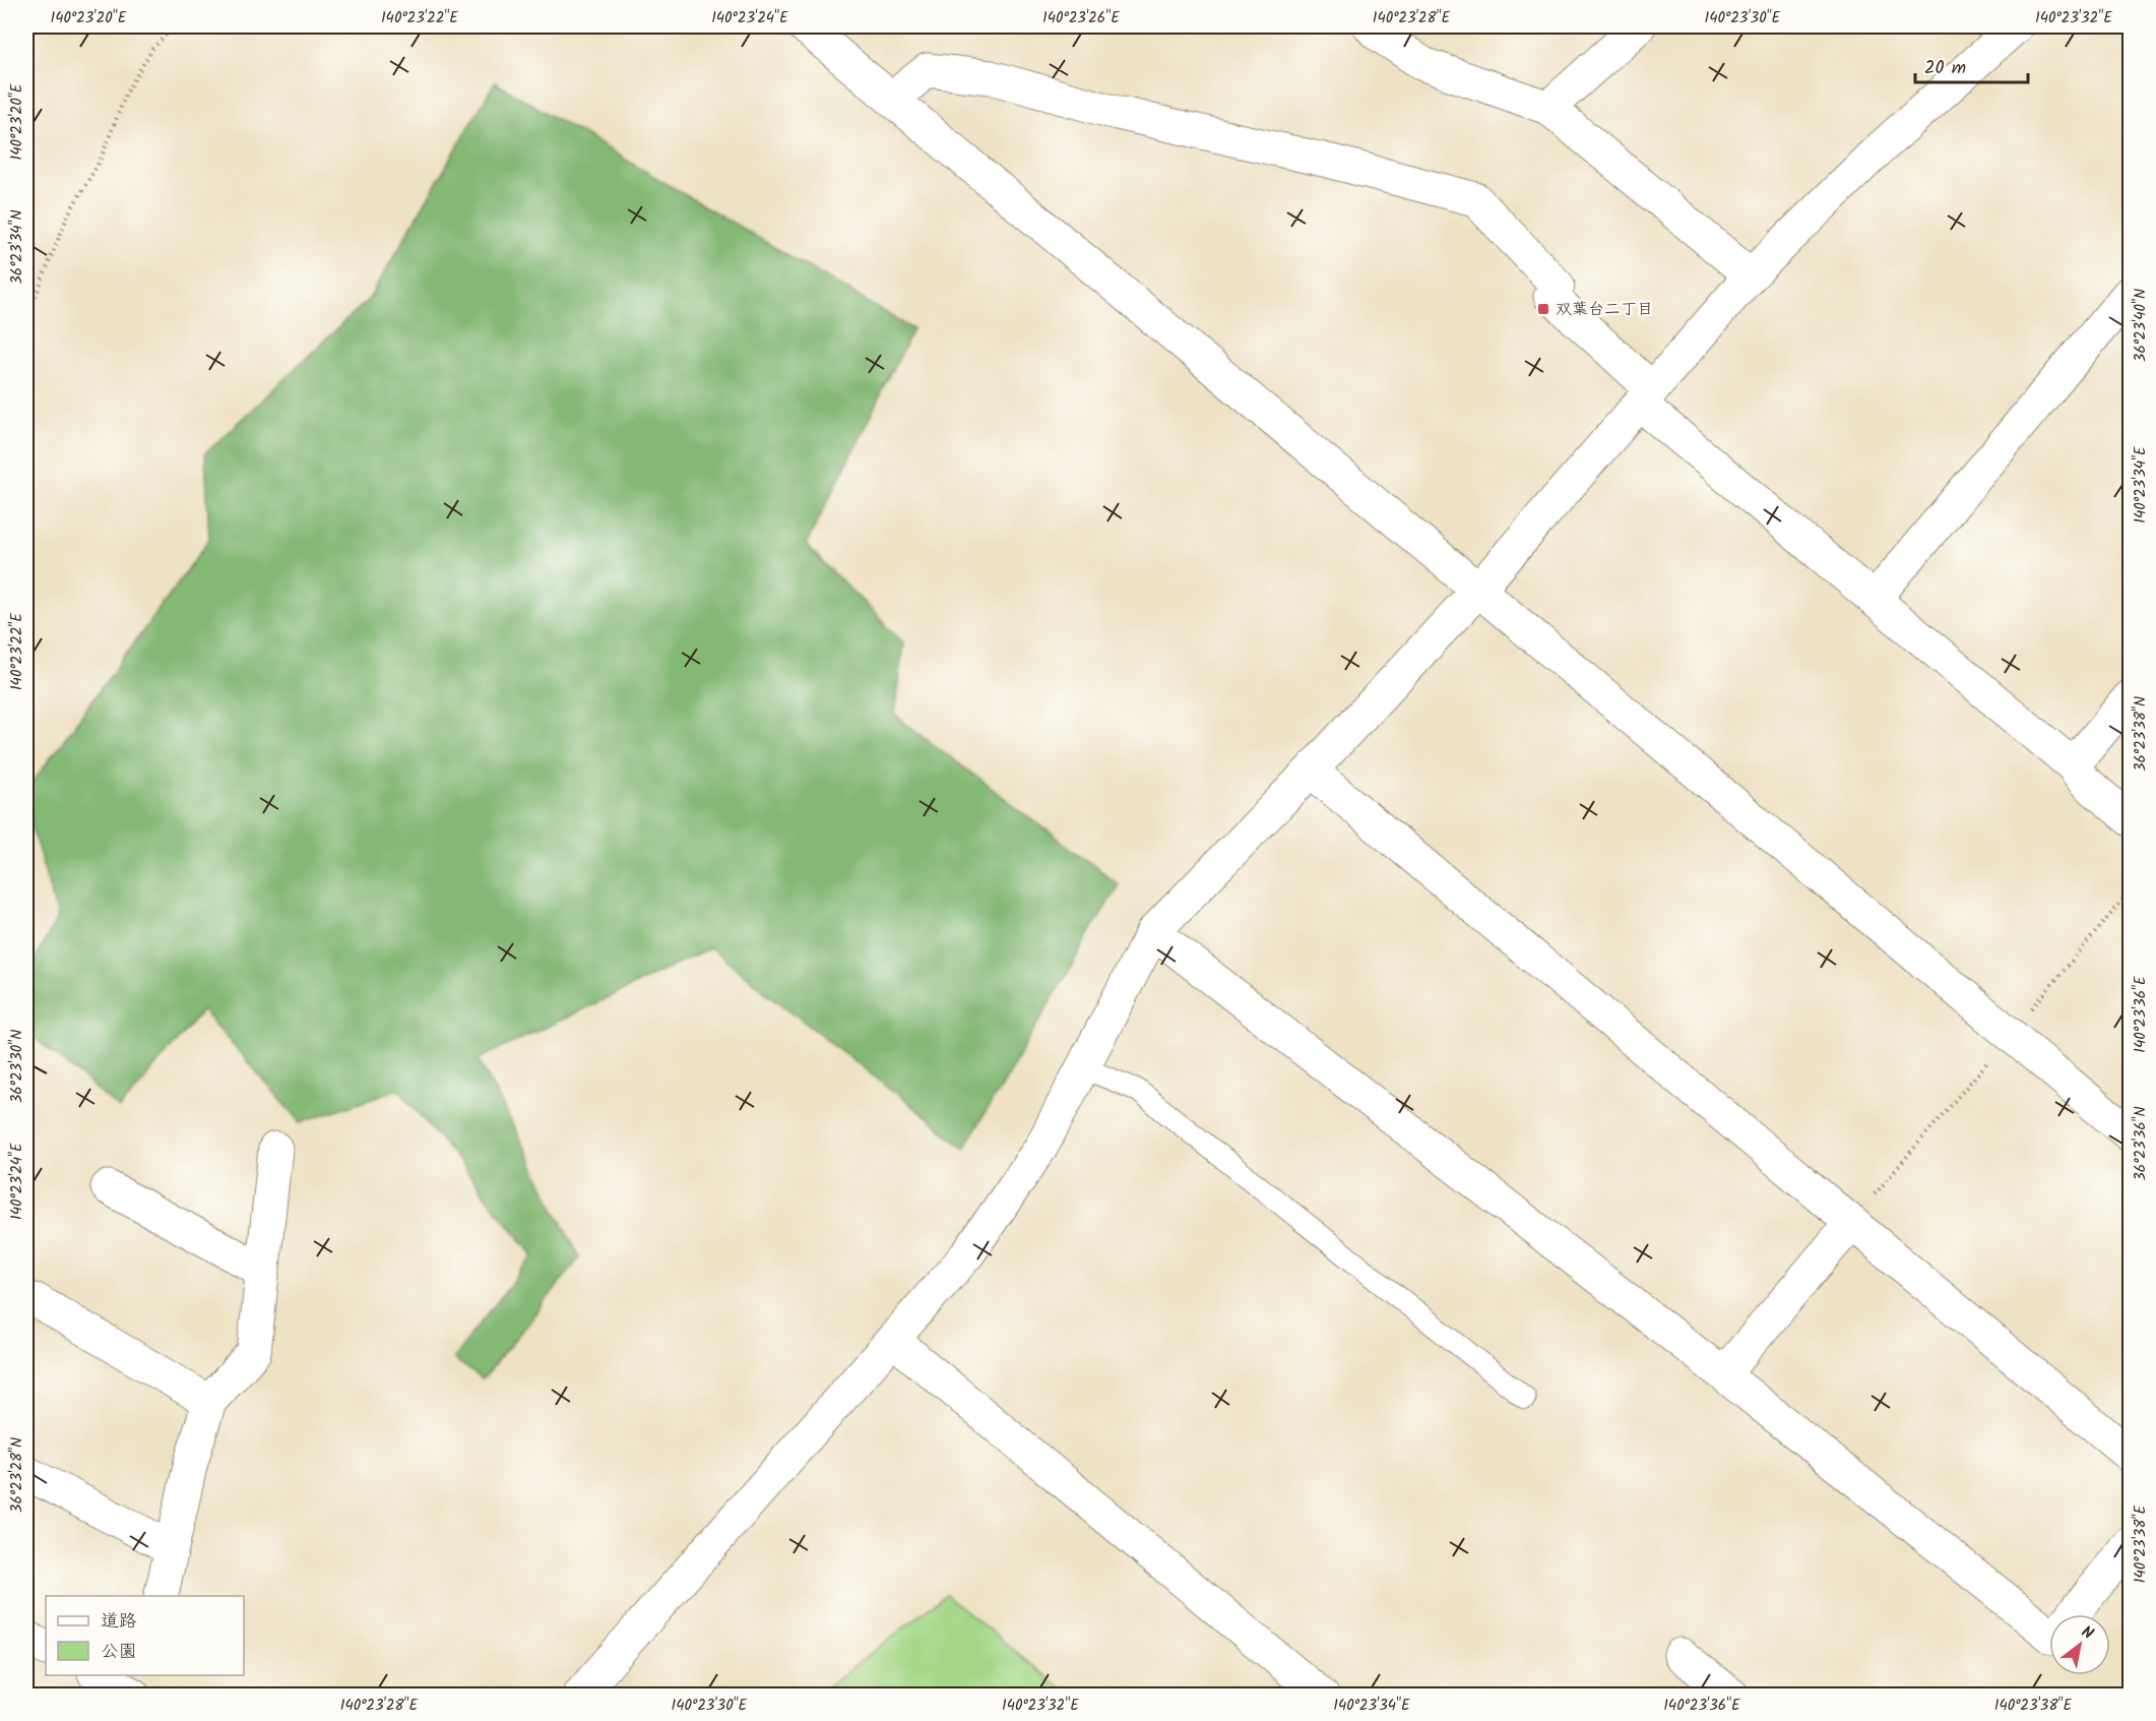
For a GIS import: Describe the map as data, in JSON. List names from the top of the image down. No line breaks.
{"places":{"transit":["双葉台二丁目"]},"legend":["道路","公園"],"scale_bar":"20 m","north":"top right","coordinates":["140°23'20\"E","140°23'22\"E","140°23'24\"E","140°23'26\"E","140°23'28\"E","140°23'30\"E","140°23'32\"E","36°23'34\"N","36°23'40\"N","140°23'34\"E","36°23'38\"N","140°23'36\"E","36°23'30\"N","36°23'36\"N","36°23'28\"N","140°23'38\"E"]}
